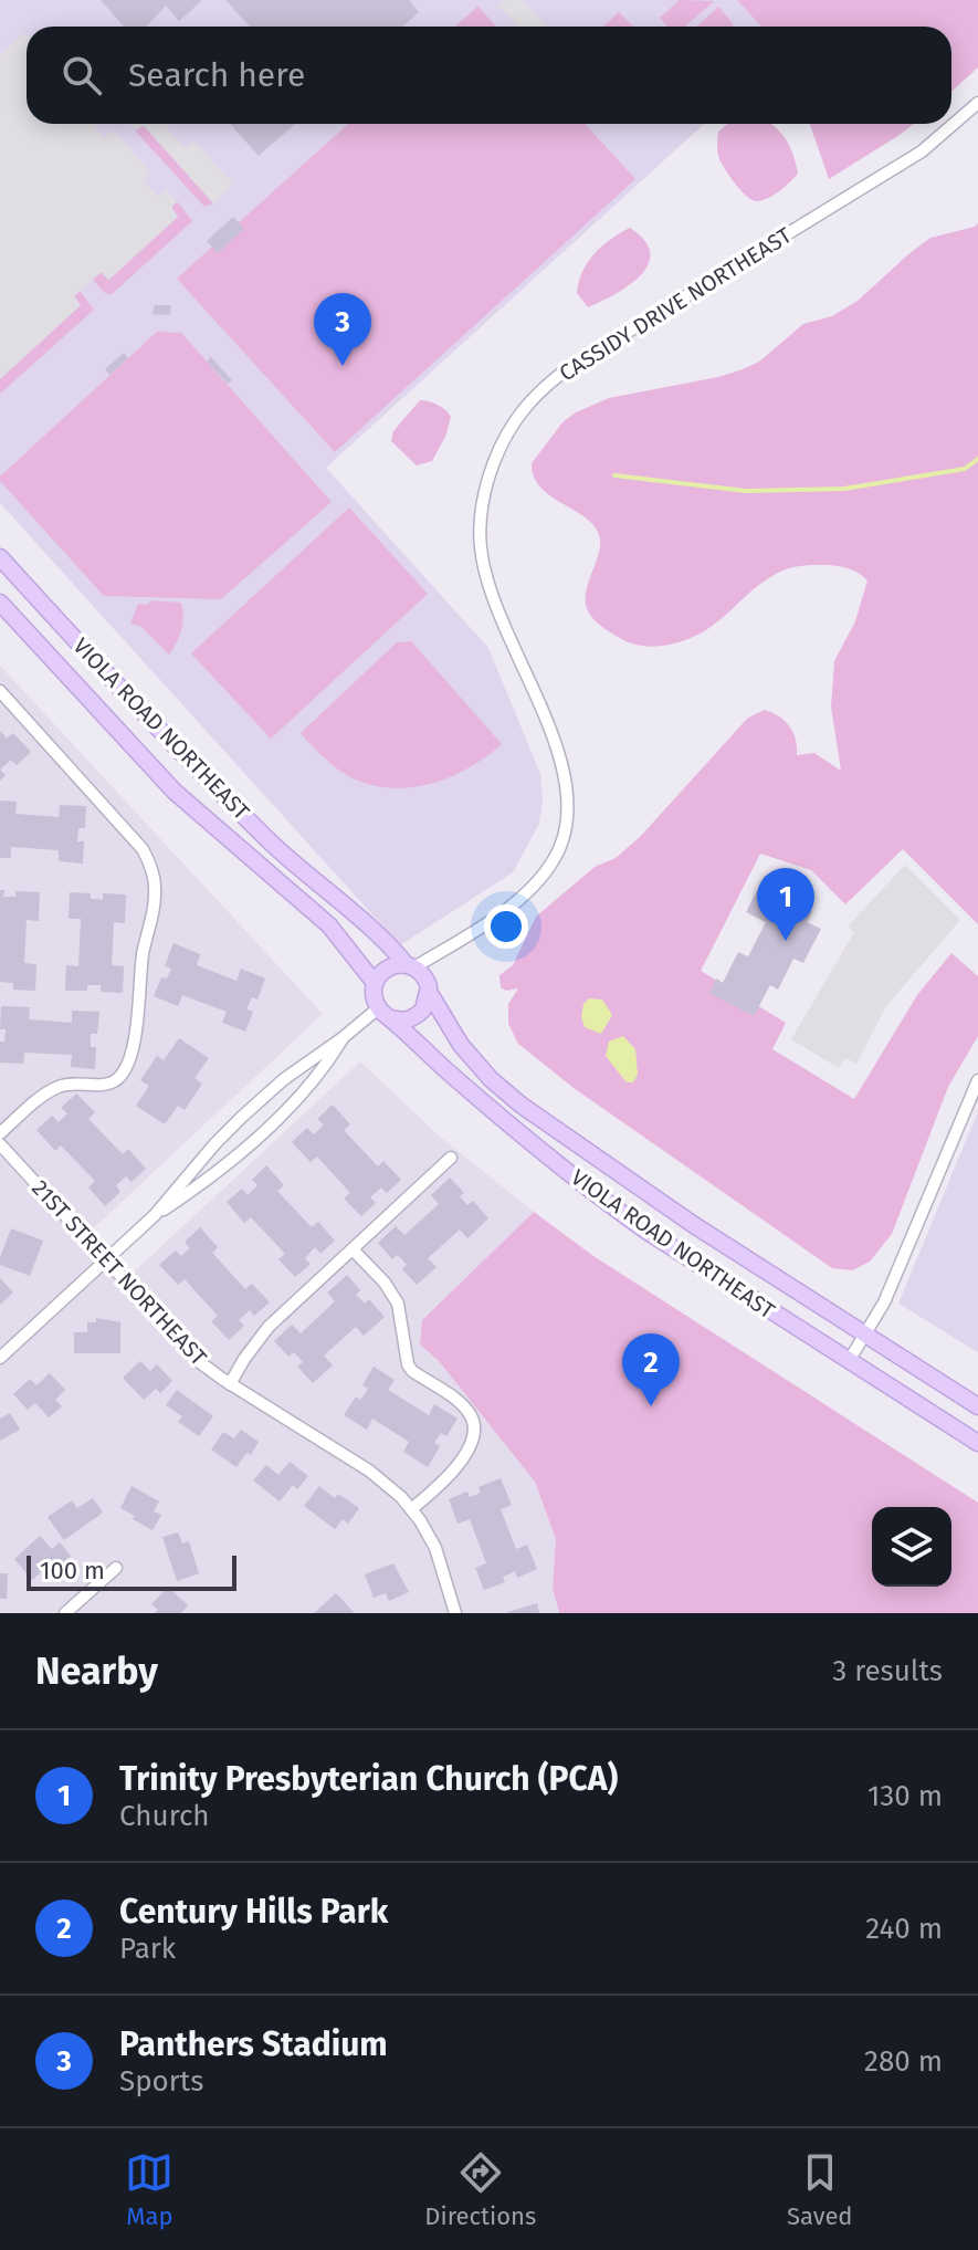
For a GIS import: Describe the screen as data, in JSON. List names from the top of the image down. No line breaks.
{"streets":{"main road":["VIOLA ROAD NORTHEAST"],"street":["CASSIDY DRIVE NORTHEAST","21ST STREET NORTHEAST"]},"crossings":[["CASSIDY DRIVE NORTHEAST","VIOLA ROAD NORTHEAST"]],"scale_bar":"100 m","page":{"search":"Search here","pins":["3","1","2"],"scale":"100 m","heading":["Nearby","3 results"],"list":[{"mark":"1","name":"Trinity Presbyterian Church (PCA)","note":"Church","value":"130 m"},{"mark":"2","name":"Century Hills Park","note":"Park","value":"240 m"},{"mark":"3","name":"Panthers Stadium","note":"Sports","value":"280 m"}],"nav":["Map","Directions","Saved"]}}
